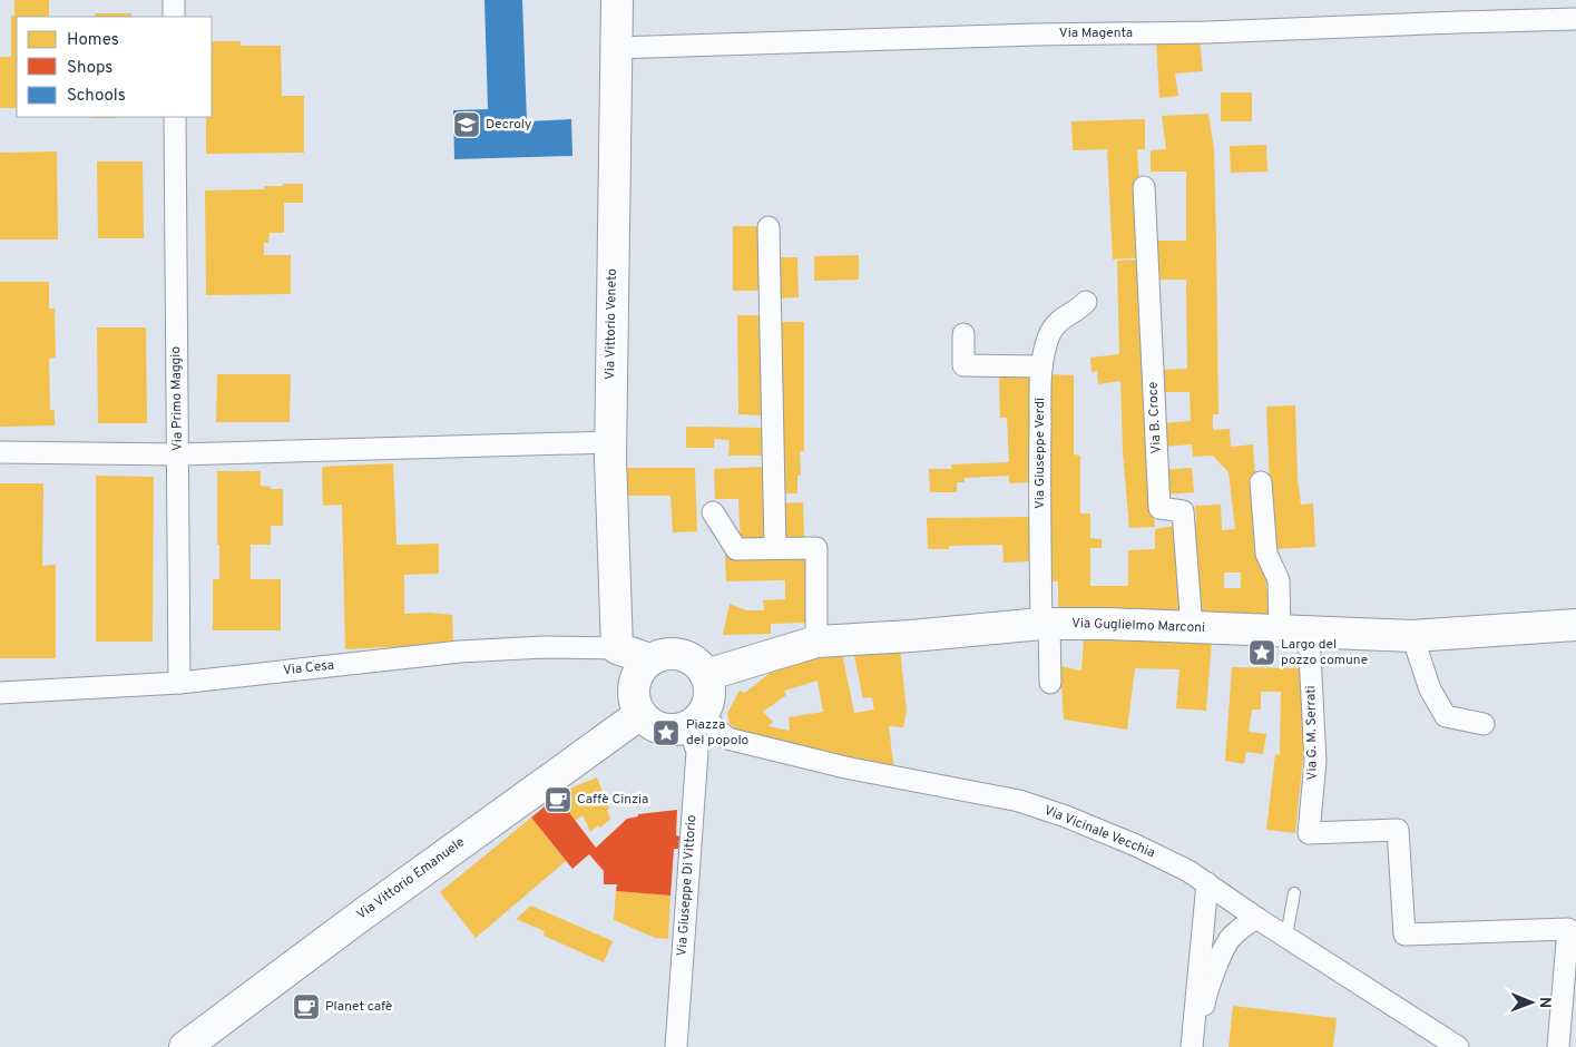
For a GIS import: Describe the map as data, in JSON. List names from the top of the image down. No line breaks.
{"streets":{"street":["Via Magenta","Via Vittorio Veneto","Via Primo Maggio","Via B. Croce","Via Giuseppe Verdi","Via Guglielmo Marconi","Via Cesa","Via G. M. Serrati","Via Vicinale Vecchia","Via Vittorio Emanuele","Via Giuseppe Di Vittorio"]},"crossings":[["Via Magenta","Via Vittorio Veneto"],["Via Vittorio Veneto","Via Cesa"],["Via Primo Maggio","Via Cesa"],["Via B. Croce","Via Guglielmo Marconi"],["Via Giuseppe Verdi","Via Guglielmo Marconi"],["Via Guglielmo Marconi","Via G. M. Serrati"],["Via Guglielmo Marconi","Via Vicinale Vecchia"],["Via Guglielmo Marconi","Via Vittorio Emanuele"],["Via Guglielmo Marconi","Via Giuseppe Di Vittorio"],["Via Vicinale Vecchia","Via Vittorio Emanuele"],["Via Vicinale Vecchia","Via Giuseppe Di Vittorio"],["Via Vittorio Emanuele","Via Giuseppe Di Vittorio"]],"places":{"school or university":["Decroly"],"place":["Largo del pozzo comune","Piazza del popolo"],"cafe":["Caffè Cinzia","Planet cafè"]},"legend":["Homes","Shops","Schools"],"north":"right"}
